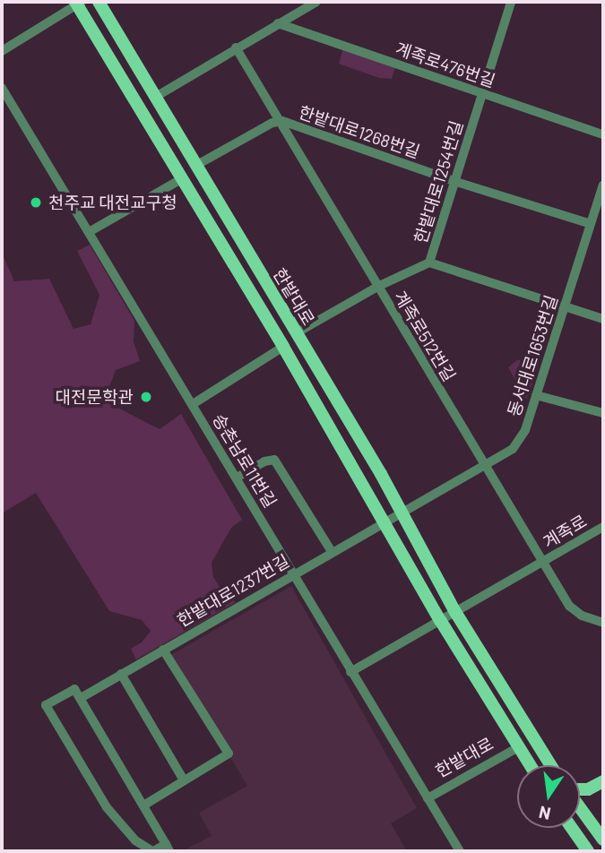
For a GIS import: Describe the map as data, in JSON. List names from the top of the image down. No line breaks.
{"streets":{"main road":["한밭대로"],"street":["계족로476번길","한밭대로1268번길","한밭대로1254번길","계족로512번길","동서대로1653번길","송촌남로11번길","계족로","한밭대로1237번길"]},"crossings":[["계족로476번길","한밭대로1254번길"],["한밭대로1268번길","한밭대로1254번길"],["한밭대로1268번길","한밭대로"],["한밭대로1268번길","계족로512번길"],["한밭대로1268번길","동서대로1653번길"],["한밭대로1254번길","한밭대로"],["한밭대로1254번길","계족로512번길"],["한밭대로","동서대로1653번길"],["한밭대로","송촌남로11번길"],["한밭대로","한밭대로1237번길"],["계족로512번길","동서대로1653번길"],["계족로512번길","계족로"],["동서대로1653번길","한밭대로1237번길"],["송촌남로11번길","한밭대로1237번길"]],"places":["천주교 대전교구청","대전문학관"],"north":"bottom"}
